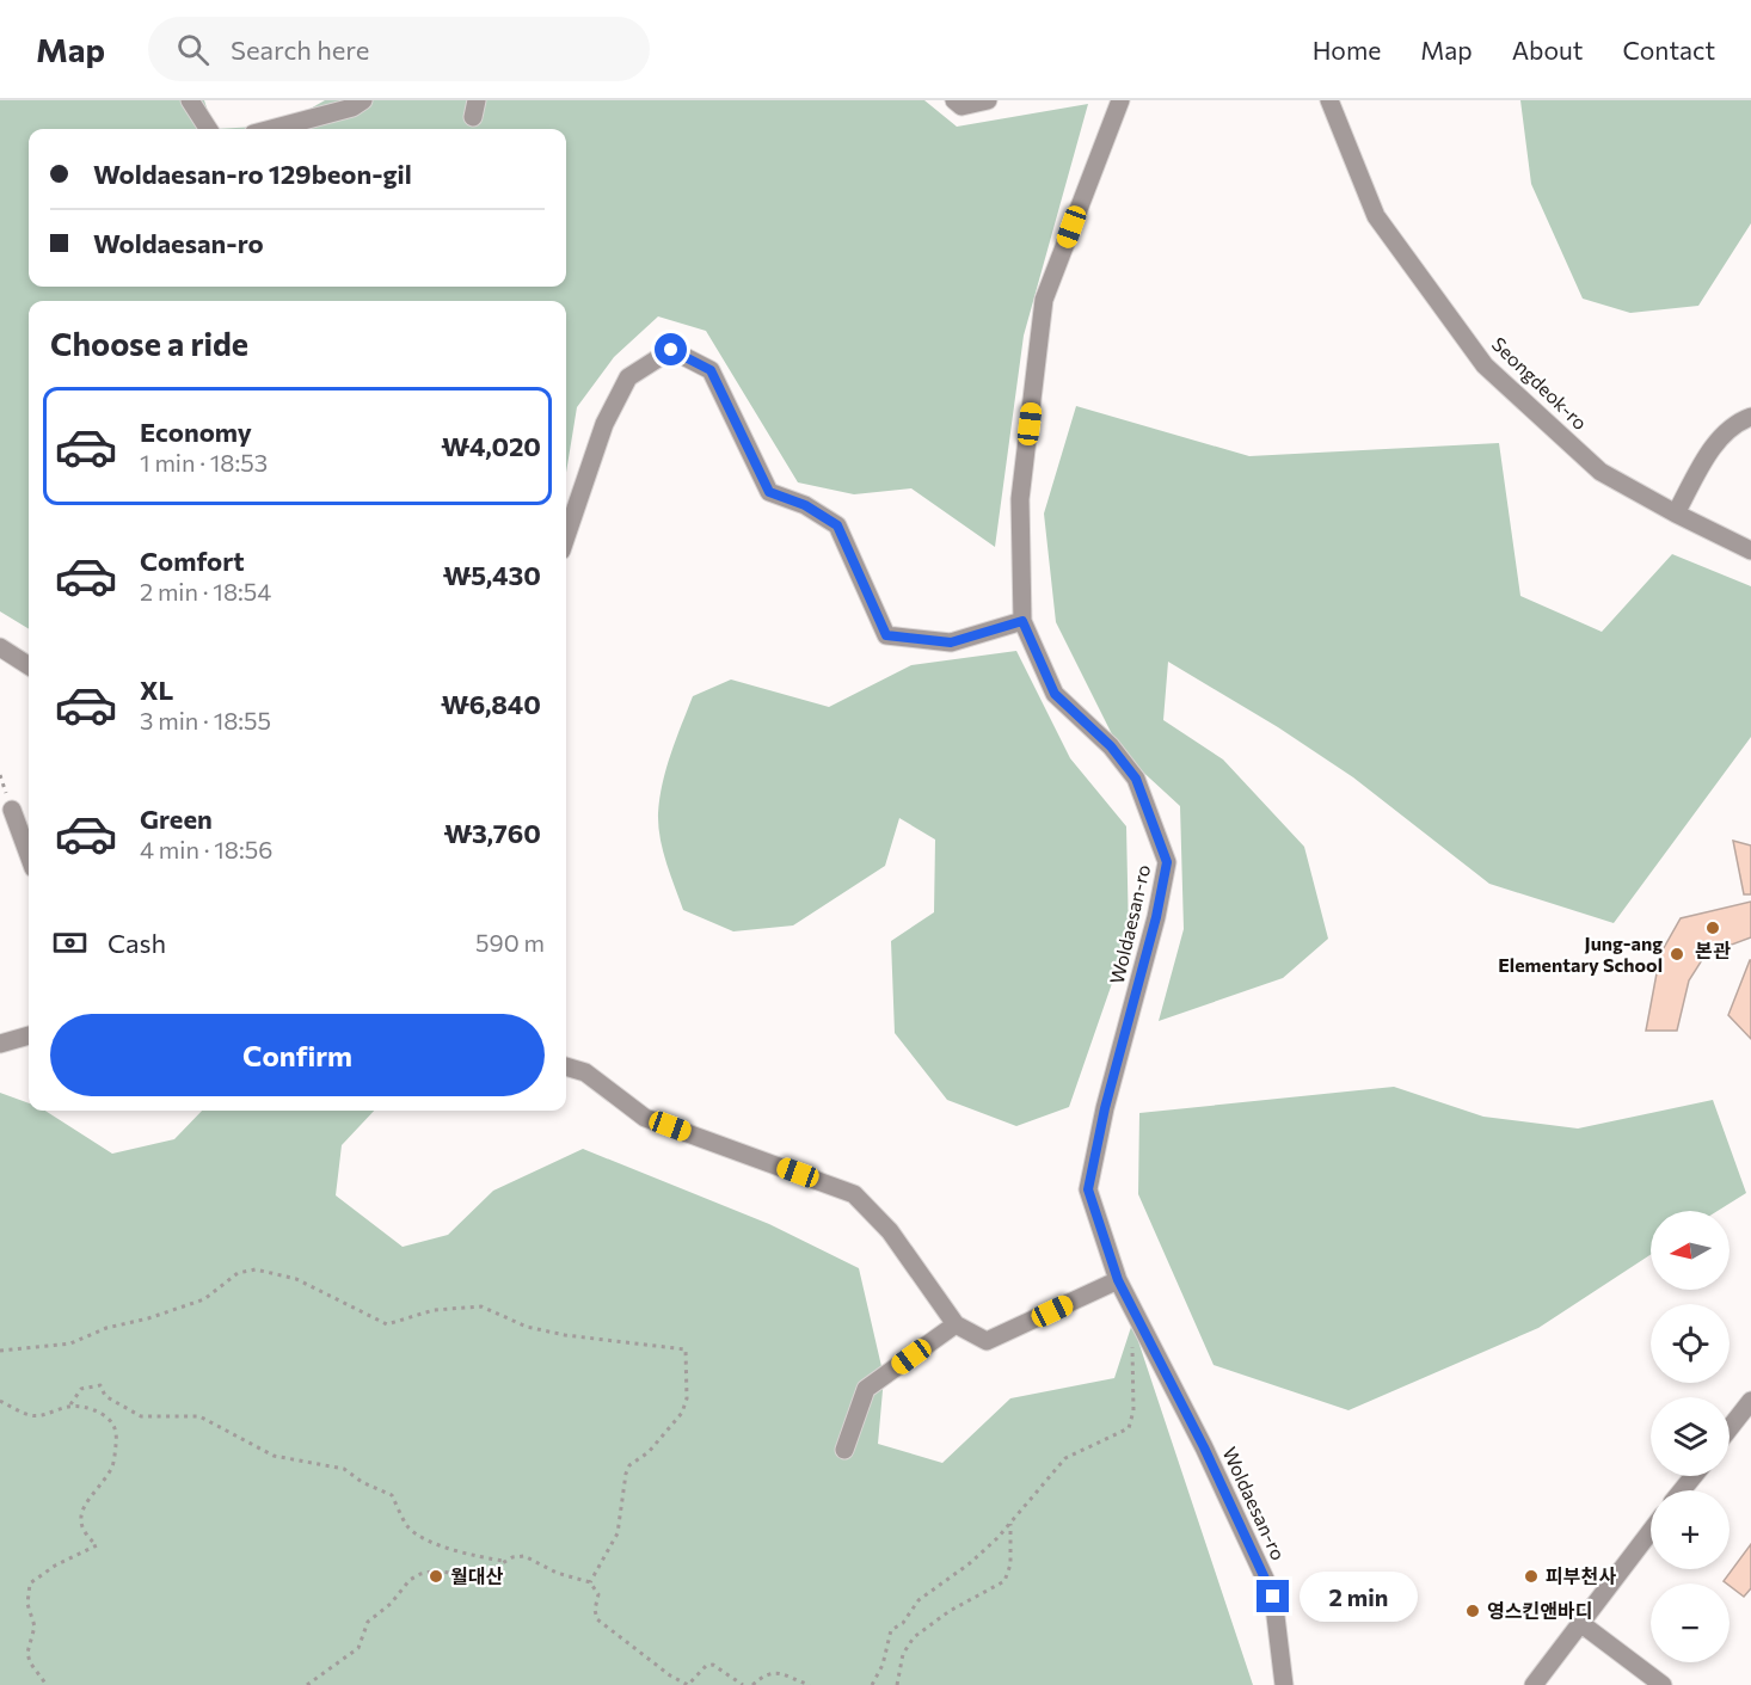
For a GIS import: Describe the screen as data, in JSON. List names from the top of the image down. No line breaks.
{"streets":{"street":["Seongdeok-ro","Woldaesan-ro"]},"places":["본관","Jung-ang Elementary School","월대산","피부천사","영스킨앤바디"],"north":"left","page":{"header":"Map","search":"Search here","nav":["Home","Map","About","Contact"],"banner":["Woldaesan-ro 129beon-gil","Woldaesan-ro"],"heading":"Choose a ride","list":[{"name":"Economy","note":"1 min · 18:53","value":"₩4,020"},{"name":"Comfort","note":"2 min · 18:54","value":"₩5,430"},{"name":"XL","note":"3 min · 18:55","value":"₩6,840"},{"name":"Green","note":"4 min · 18:56","value":"₩3,760"}],"pay":["Cash","590 m"],"buttons":"Confirm","map_buttons":["+","−"],"bubble":"2 min"}}
